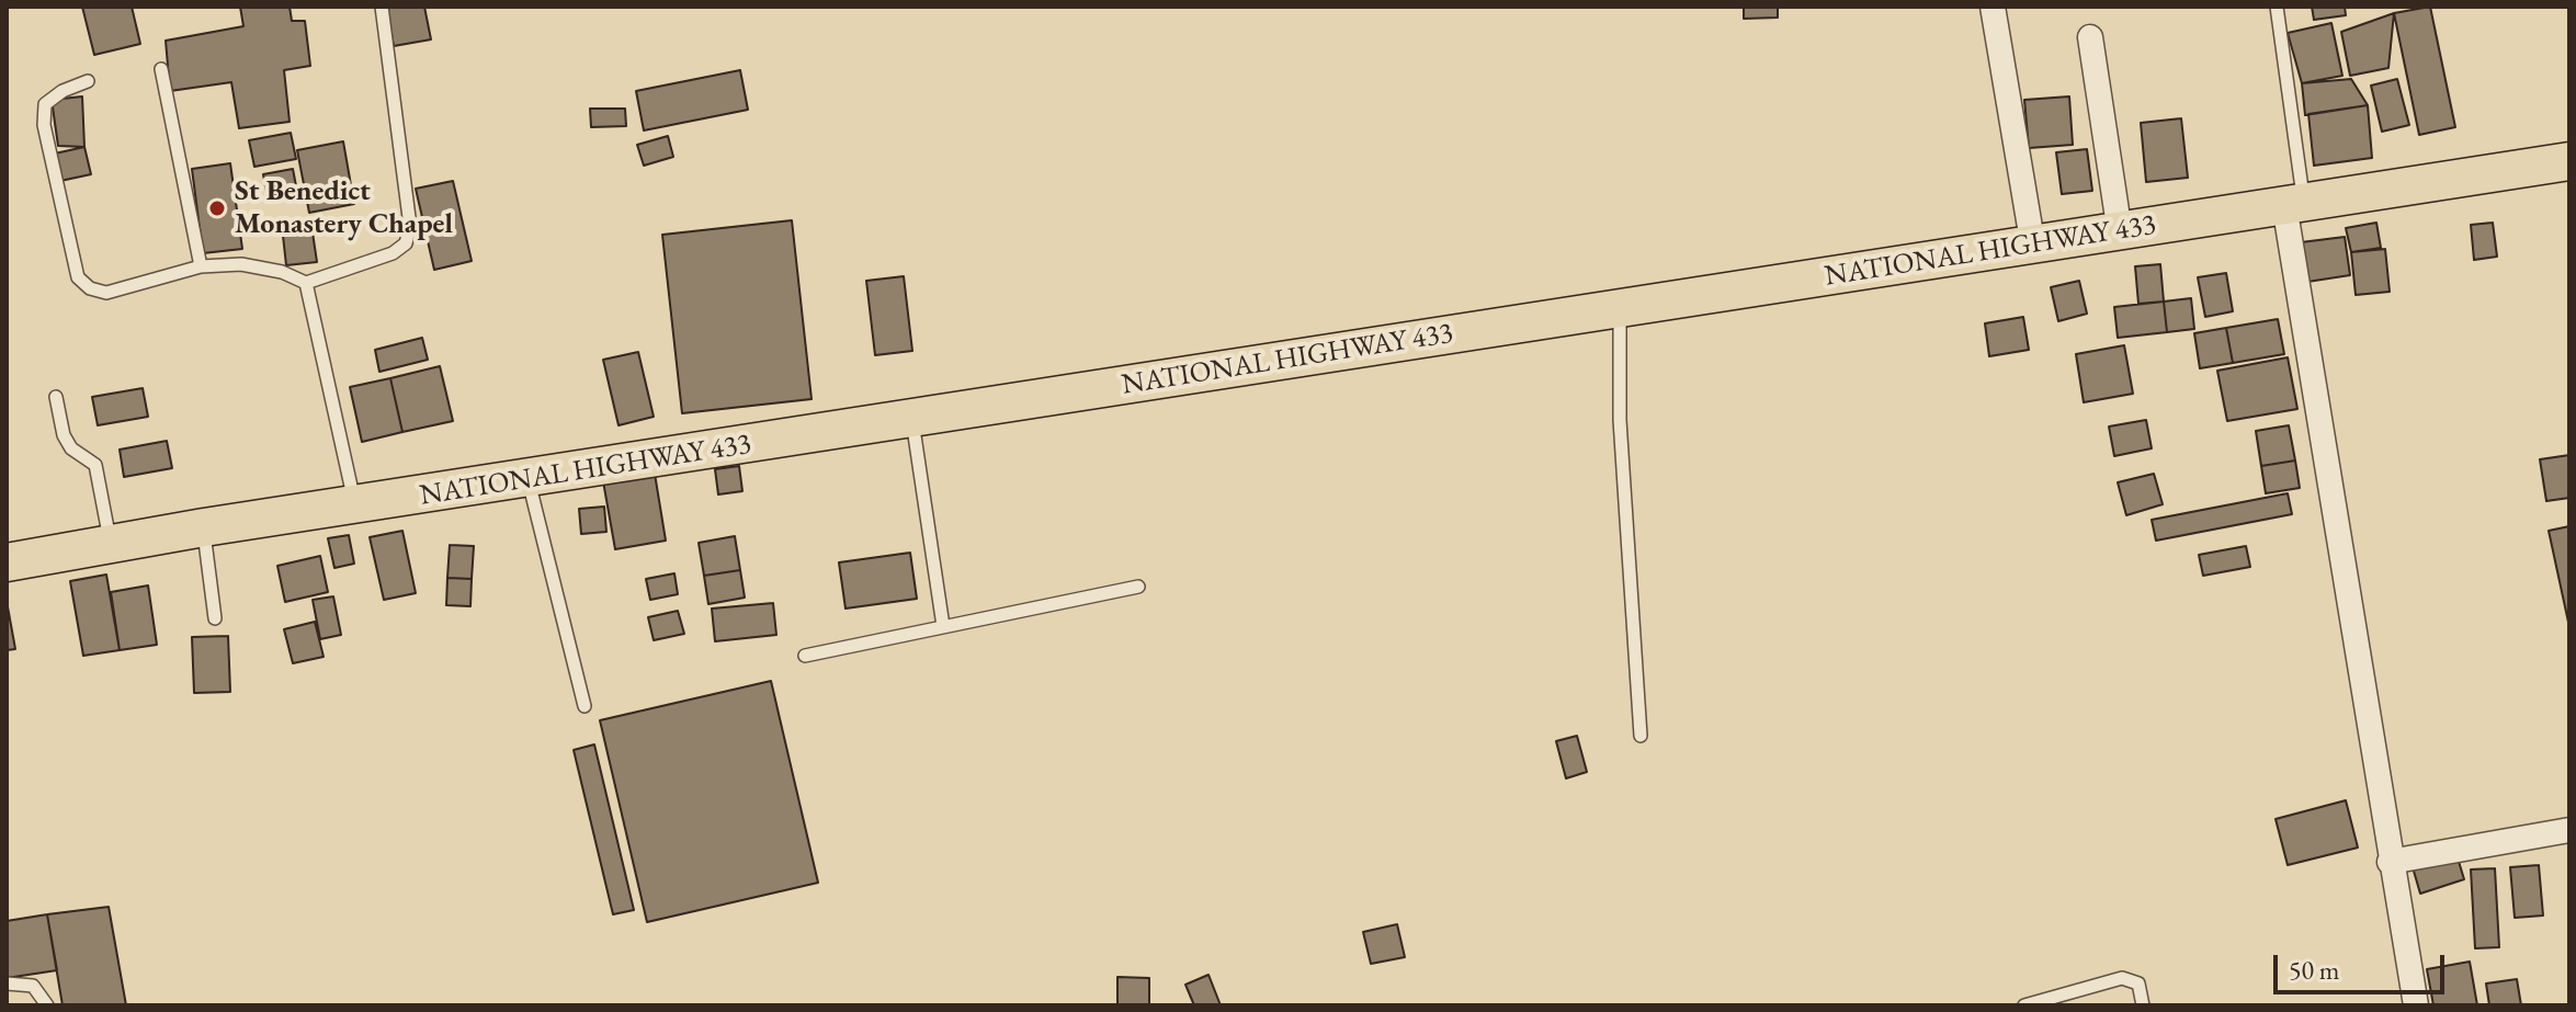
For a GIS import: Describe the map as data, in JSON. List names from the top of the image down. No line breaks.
{"streets":{"main road":["NATIONAL HIGHWAY 433"]},"places":["St Benedict Monastery Chapel"],"scale_bar":"50 m"}
